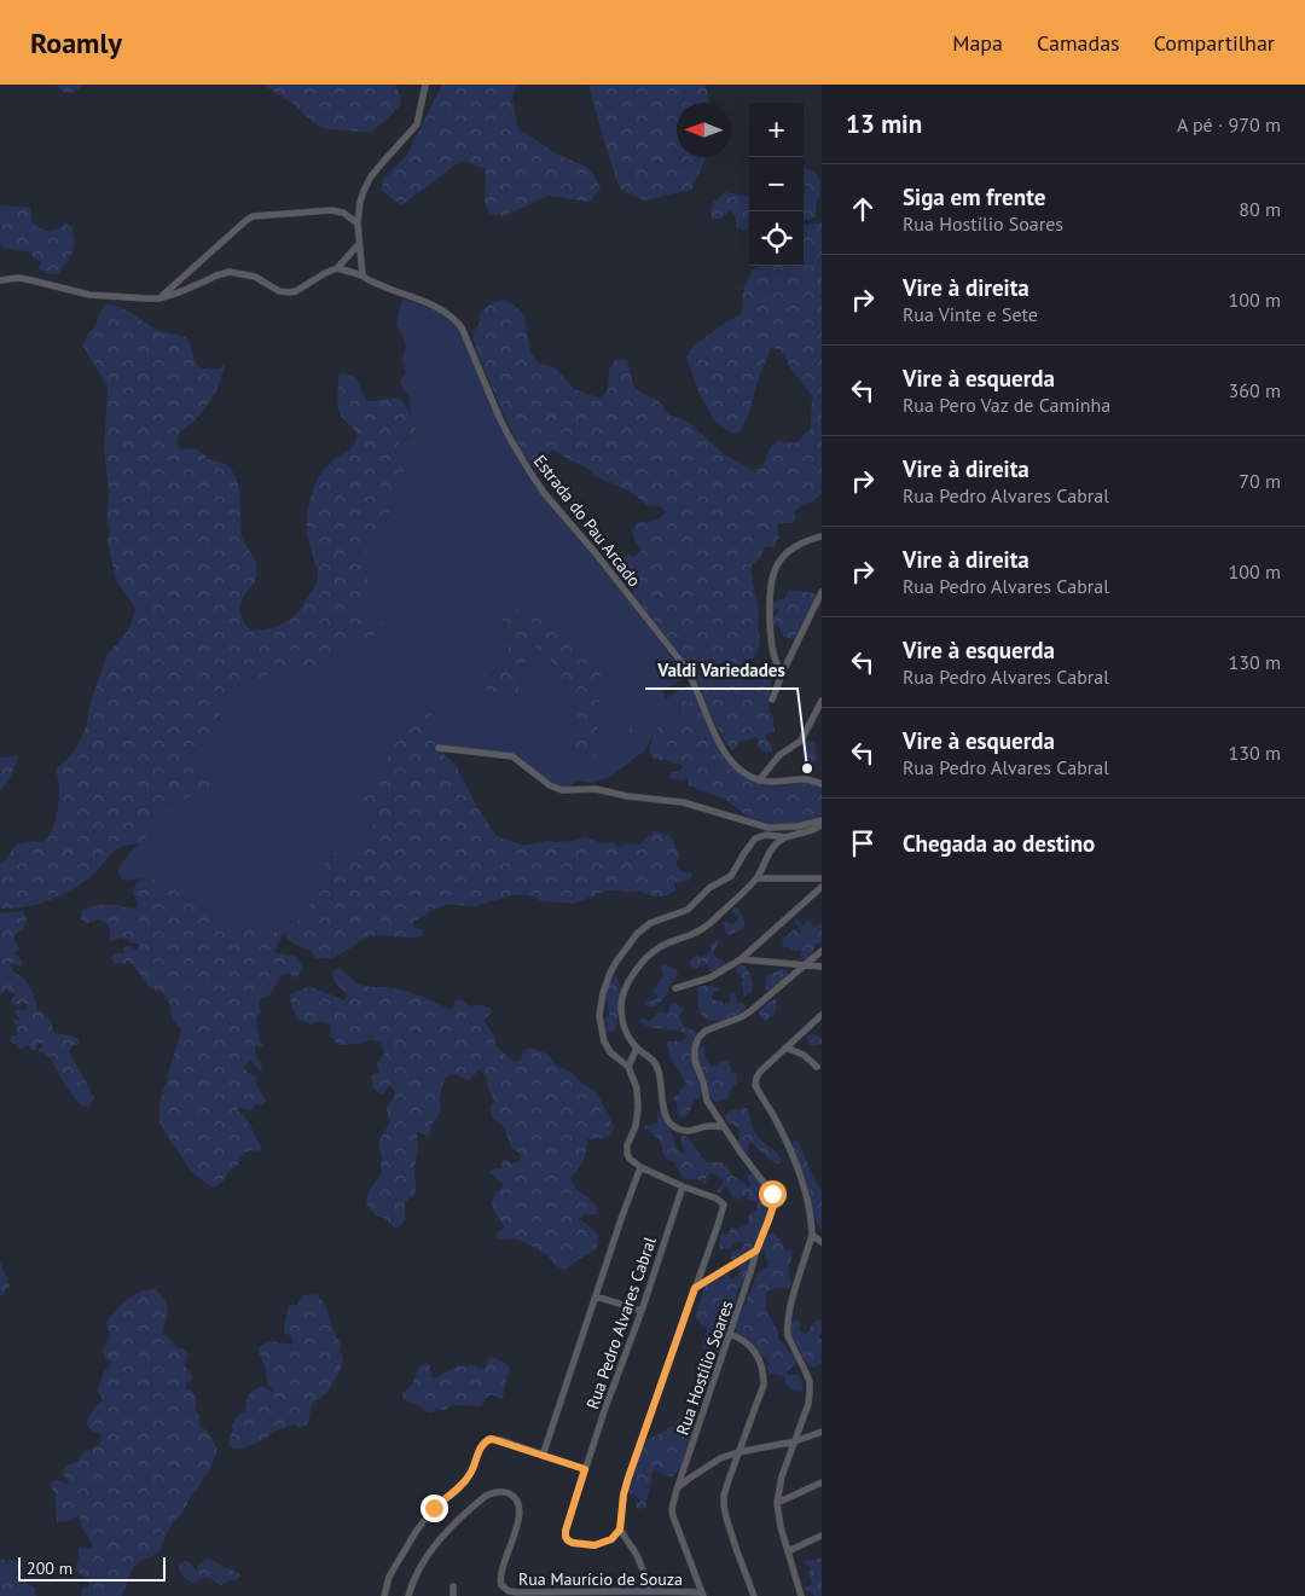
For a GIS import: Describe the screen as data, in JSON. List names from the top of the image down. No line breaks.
{"streets":{"street":["Estrada do Pau Arcado","Rua Pedro Alvares Cabral","Rua Hostílio Soares","Rua Maurício de Souza"]},"crossings":[["Rua Hostílio Soares","Rua Maurício de Souza"]],"places":["Valdi Variedades"],"scale_bar":"200 m","north":"left","page":{"header":"Roamly","nav":["Mapa","Camadas","Compartilhar"],"heading":["13 min","A pé · 970 m"],"map_buttons":["+","−"],"list":[["Siga em frente","Rua Hostílio Soares","80 m"],["Vire à direita","Rua Vinte e Sete","100 m"],["Vire à esquerda","Rua Pero Vaz de Caminha","360 m"],["Vire à direita","Rua Pedro Alvares Cabral","70 m"],["Vire à direita","Rua Pedro Alvares Cabral","100 m"],["Vire à esquerda","Rua Pedro Alvares Cabral","130 m"],["Vire à esquerda","Rua Pedro Alvares Cabral","130 m"],"Chegada ao destino"],"scale":"200 m"}}
